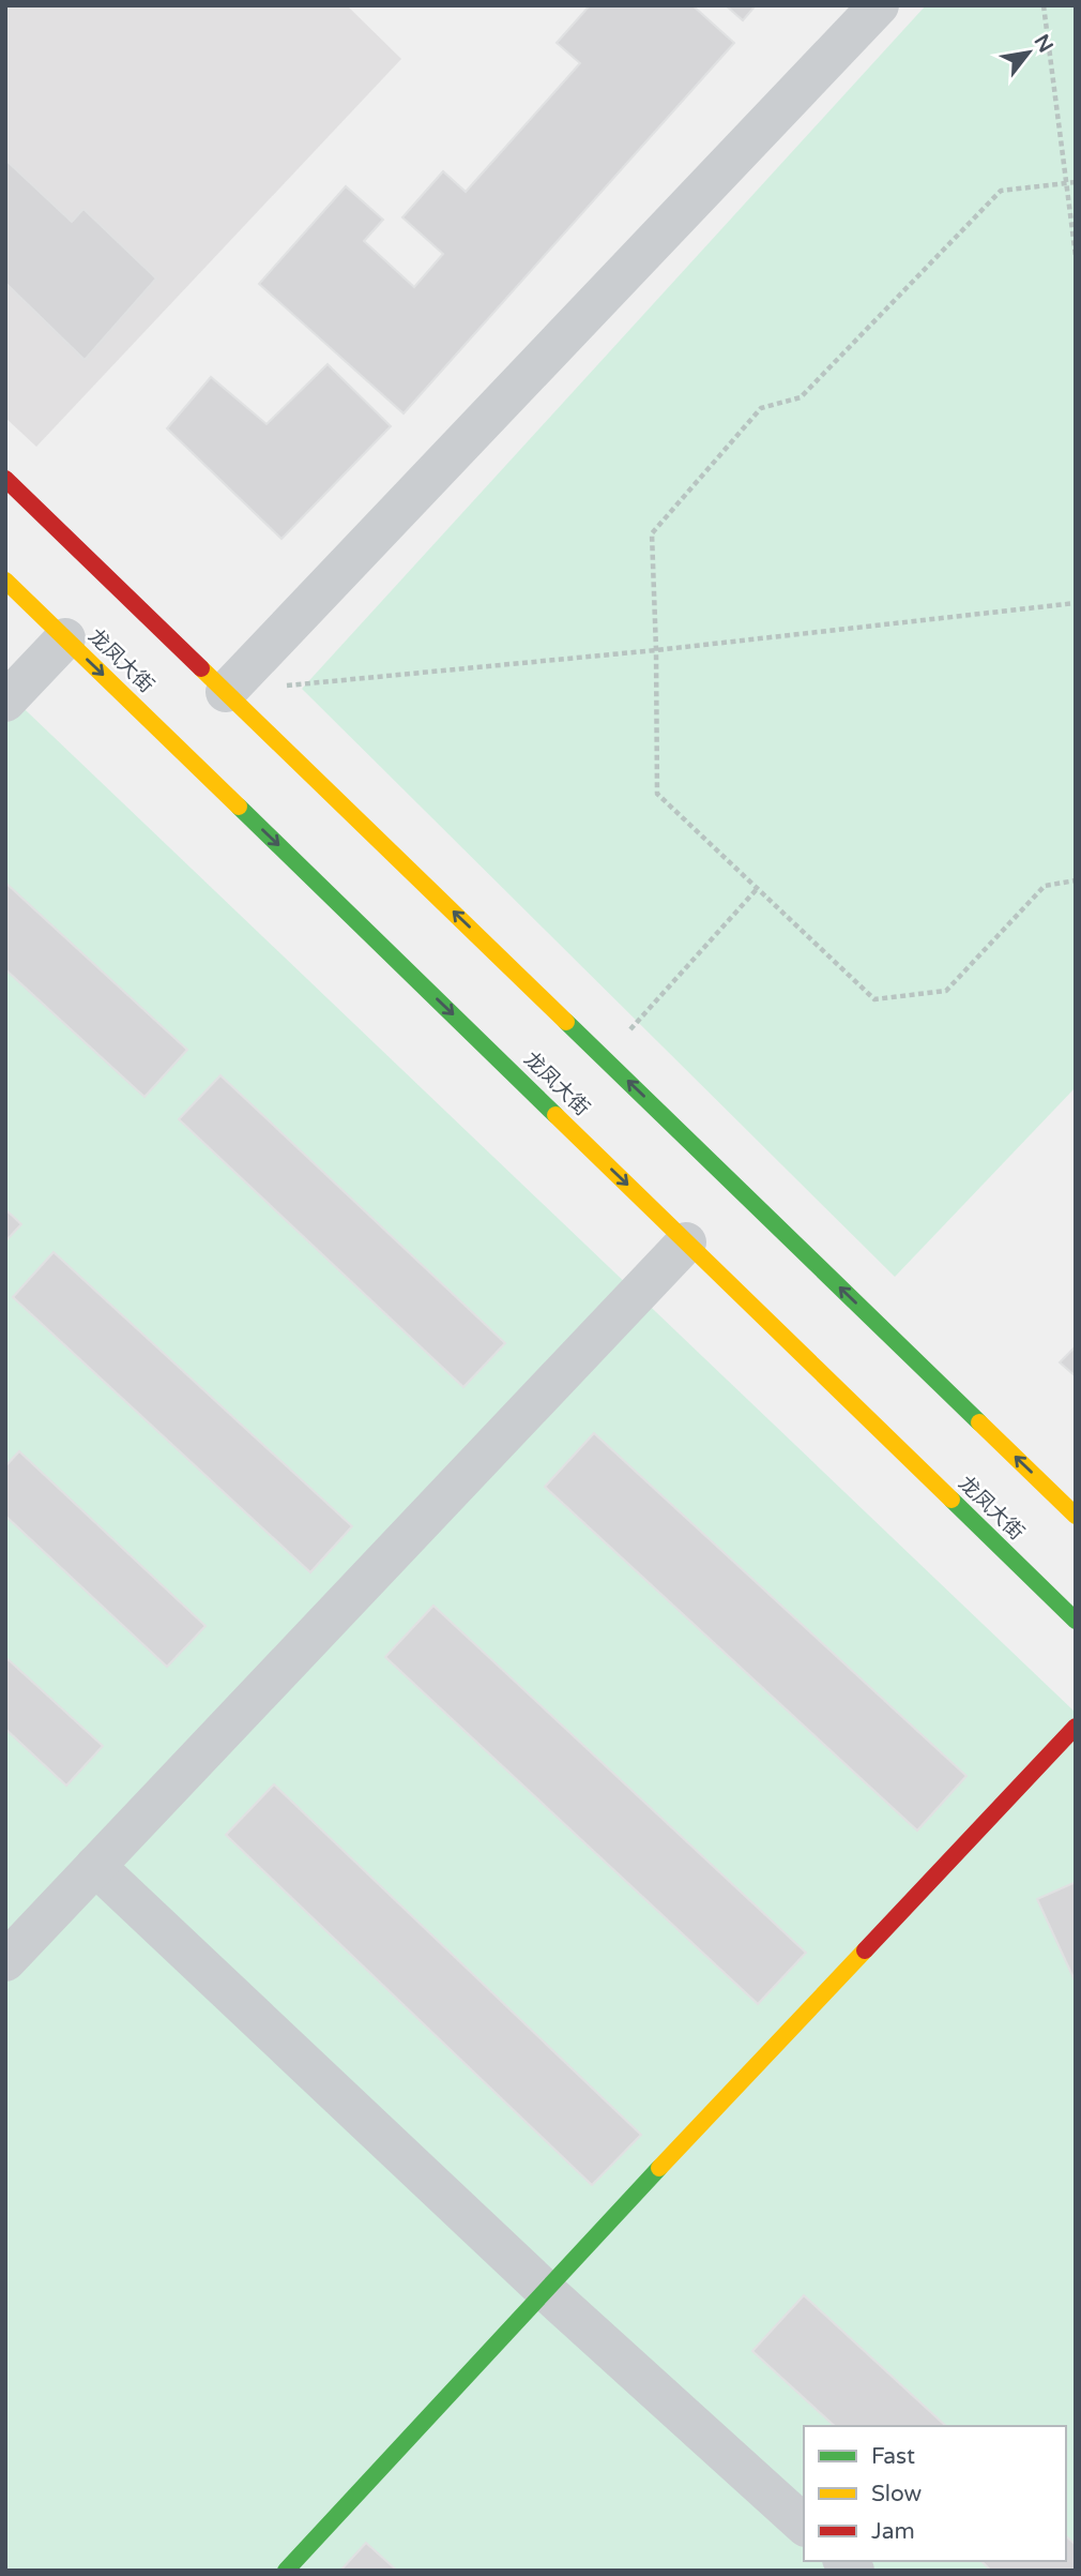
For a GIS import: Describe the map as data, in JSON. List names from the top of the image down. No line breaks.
{"streets":{"main road":["龙凤大街"]},"legend":["Fast","Slow","Jam"],"north":"top right"}
